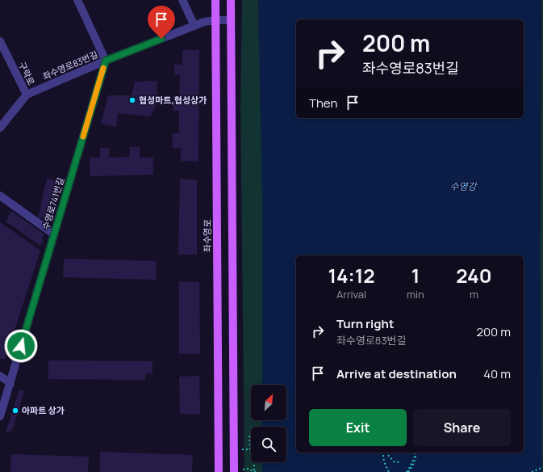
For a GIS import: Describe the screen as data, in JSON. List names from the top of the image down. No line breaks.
{"streets":{"main road":["좌수영로"],"street":["좌수영로83번길","구락로","수영로741번길"]},"crossings":[["좌수영로83번길","구락로"],["좌수영로83번길","수영로741번길"],["좌수영로83번길","좌수영로"]],"water":["수영강"],"places":["협성마트,협성상가","아파트 상가"],"north":"top right","page":{"turn":["200 m","좌수영로83번길"],"then":"Then","eta":["14:12","Arrival","1","min","240","m"],"list":[{"name":"Turn right","note":"좌수영로83번길","value":"200 m"},{"name":"Arrive at destination","value":"40 m"}],"buttons":["Exit","Share"]}}
